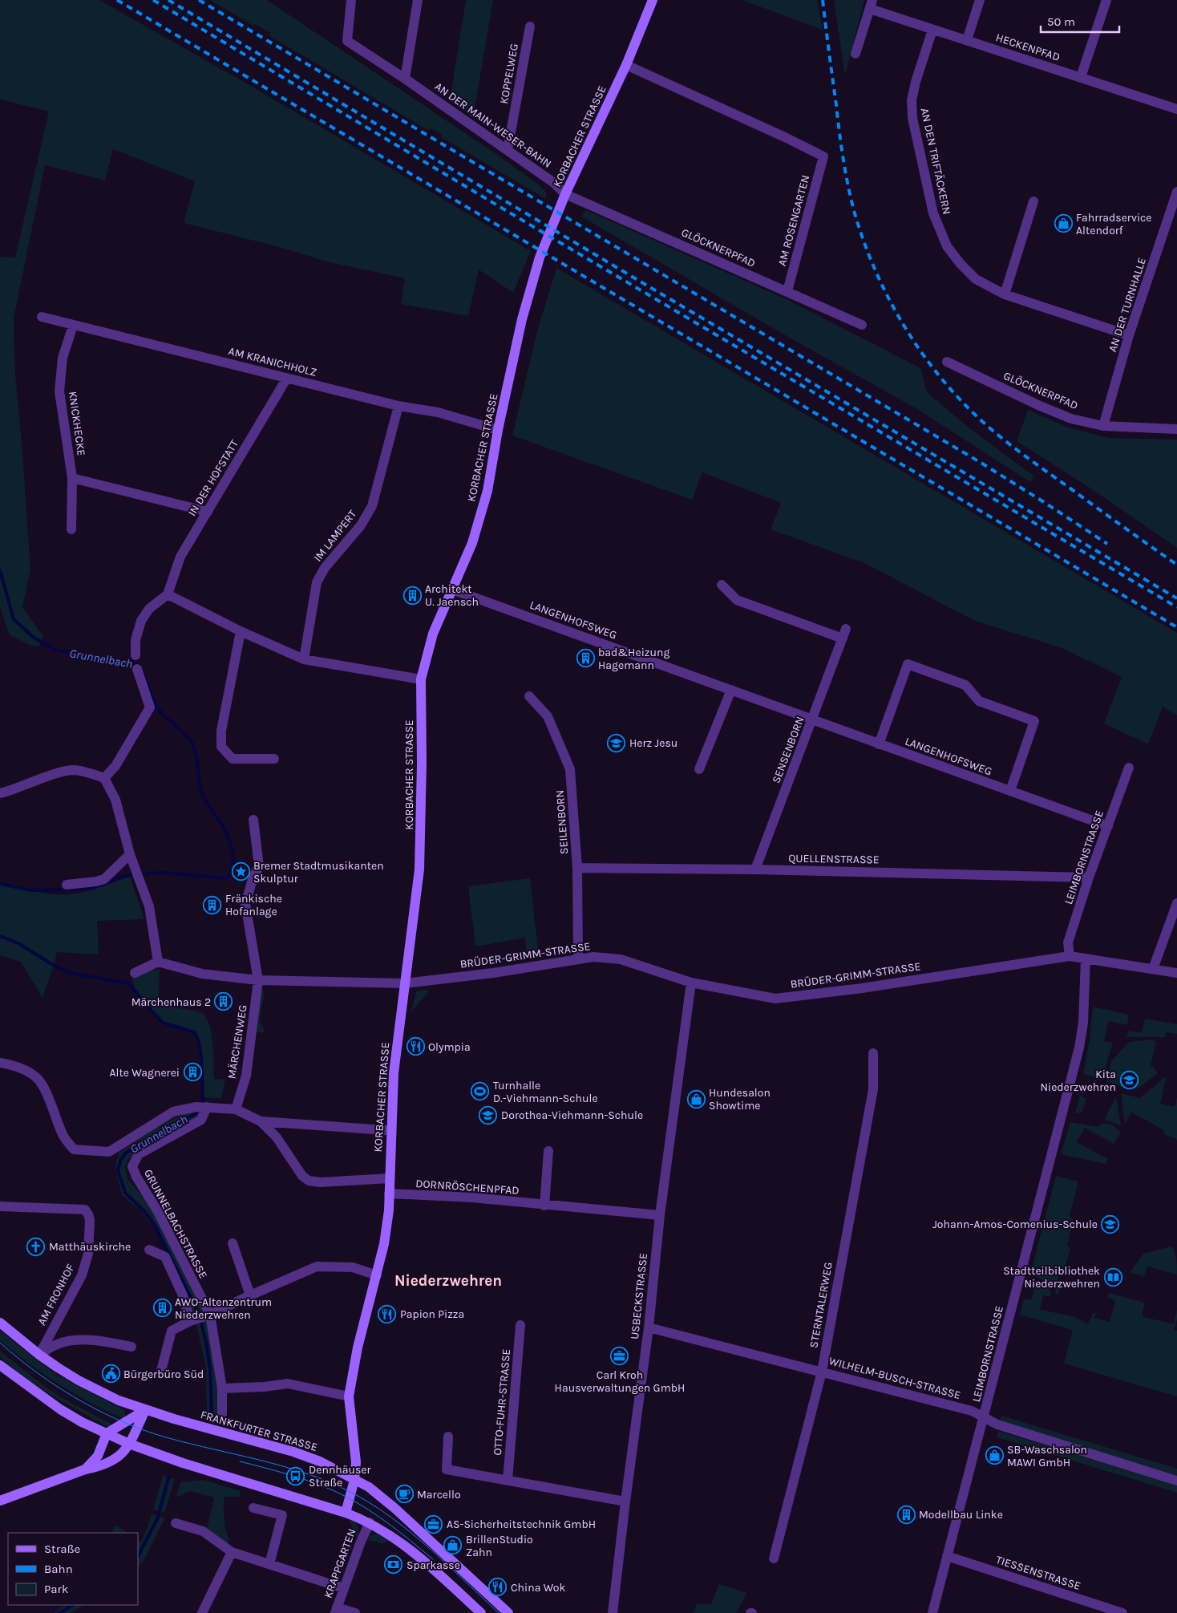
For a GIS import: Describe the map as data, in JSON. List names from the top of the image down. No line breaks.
{"streets":{"street":["HECKENPFAD","KOPPELWEG","AN DER MAIN-WESER-BAHN","KORBACHER STRASSE","AN DEN TRIFTÄCKERN","AM ROSENGARTEN","GLÖCKNERPFAD","AN DER TURNHALLE","AM KRANICHHOLZ","KNICKHECKE","IN DER HOFSTATT","IM LAMPERT","LANGENHOFSWEG","SENSENBORN","SEILENBORN","LEIMBORNSTRASSE","QUELLENSTRASSE","BRÜDER-GRIMM-STRASSE","MÄRCHENWEG","DORNRÖSCHENPFAD","GRUNNELBACHSTRASSE","AM FRONHOF","USBECKSTRASSE","STERNTALERWEG","WILHELM-BUSCH-STRASSE","OTTO-FUHR-STRASSE","FRANKFURTER STRASSE","KRAPPGARTEN","TIESSENSTRASSE"]},"crossings":[["HECKENPFAD","AN DEN TRIFTÄCKERN"],["KOPPELWEG","AN DER MAIN-WESER-BAHN"],["AN DER MAIN-WESER-BAHN","KORBACHER STRASSE"],["AN DER MAIN-WESER-BAHN","GLÖCKNERPFAD"],["KORBACHER STRASSE","AM ROSENGARTEN"],["KORBACHER STRASSE","GLÖCKNERPFAD"],["KORBACHER STRASSE","AM KRANICHHOLZ"],["KORBACHER STRASSE","LANGENHOFSWEG"],["KORBACHER STRASSE","BRÜDER-GRIMM-STRASSE"],["KORBACHER STRASSE","DORNRÖSCHENPFAD"],["KORBACHER STRASSE","FRANKFURTER STRASSE"],["AN DEN TRIFTÄCKERN","AN DER TURNHALLE"],["AM ROSENGARTEN","GLÖCKNERPFAD"],["GLÖCKNERPFAD","AN DER TURNHALLE"],["AM KRANICHHOLZ","KNICKHECKE"],["AM KRANICHHOLZ","IN DER HOFSTATT"],["AM KRANICHHOLZ","IM LAMPERT"],["LANGENHOFSWEG","SENSENBORN"],["LANGENHOFSWEG","LEIMBORNSTRASSE"],["SENSENBORN","QUELLENSTRASSE"],["SEILENBORN","QUELLENSTRASSE"],["SEILENBORN","BRÜDER-GRIMM-STRASSE"],["LEIMBORNSTRASSE","QUELLENSTRASSE"],["LEIMBORNSTRASSE","BRÜDER-GRIMM-STRASSE"],["LEIMBORNSTRASSE","WILHELM-BUSCH-STRASSE"],["LEIMBORNSTRASSE","TIESSENSTRASSE"],["BRÜDER-GRIMM-STRASSE","MÄRCHENWEG"],["BRÜDER-GRIMM-STRASSE","USBECKSTRASSE"],["DORNRÖSCHENPFAD","USBECKSTRASSE"],["AM FRONHOF","FRANKFURTER STRASSE"],["USBECKSTRASSE","WILHELM-BUSCH-STRASSE"],["STERNTALERWEG","WILHELM-BUSCH-STRASSE"]],"districts":["Niederzwehren"],"water":["Grunnelbach"],"places":{"shop":["Fahrradservice Altendorf","Hundesalon Showtime","SB-Waschsalon MAWI GmbH","BrillenStudio Zahn"],"building":["Architekt U. Jaensch","bad&Heizung Hagemann","Fränkische Hofanlage","Märchenhaus 2","Alte Wagnerei","AWO-Altenzentrum Niederzwehren","Modellbau Linke"],"school or university":["Herz Jesu","Kita Niederzwehren","Dorothea-Viehmann-Schule","Johann-Amos-Comenius-Schule"],"place":["Bremer Stadtmusikanten Skulptur"],"restaurant":["Olympia","Papion Pizza","China Wok"],"sports":["Turnhalle D.-Viehmann-Schule"],"church":["Matthäuskirche"],"library":["Stadtteilbibliothek Niederzwehren"],"office":["Carl Kroh Hausverwaltungen GmbH","AS-Sicherheitstechnik GmbH"],"public building":["Bürgerbüro Süd"],"bus stop":["Dennhäuser Straße"],"cafe":["Marcello"],"bank":["Sparkasse"]},"legend":["Straße","Bahn","Park"],"scale_bar":"50 m"}
